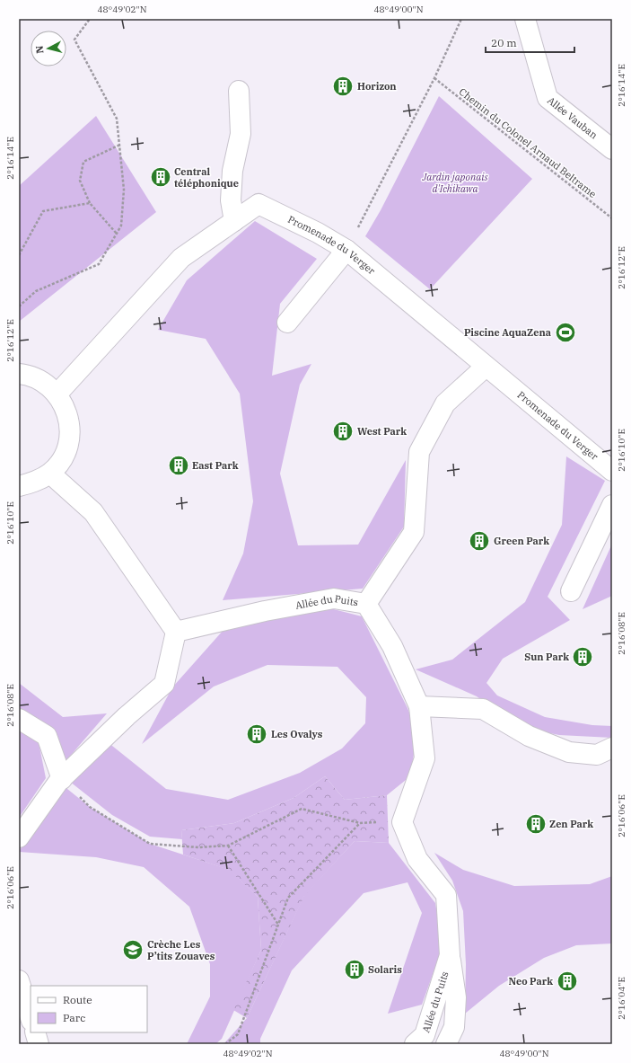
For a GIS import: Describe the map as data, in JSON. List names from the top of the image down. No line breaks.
{"streets":{"street":["Allée Vauban","Promenade du Verger","Allée du Puits"],"path":["Chemin du Colonel Arnaud Beltrame"]},"parks":["Jardin japonais d'Ichikawa"],"places":{"building":["Horizon","Central téléphonique","West Park","East Park","Green Park","Sun Park","Les Ovalys","Zen Park","Solaris","Neo Park"],"sports":["Piscine AquaZena"],"school or university":["Crèche Les P’tits Zouaves"]},"legend":["Route","Parc"],"scale_bar":"20 m","north":"left","coordinates":["48°49'02\"N","48°49'00\"N","2°16'14\"E","2°16'12\"E","2°16'10\"E","2°16'08\"E","2°16'06\"E","2°16'04\"E"]}
